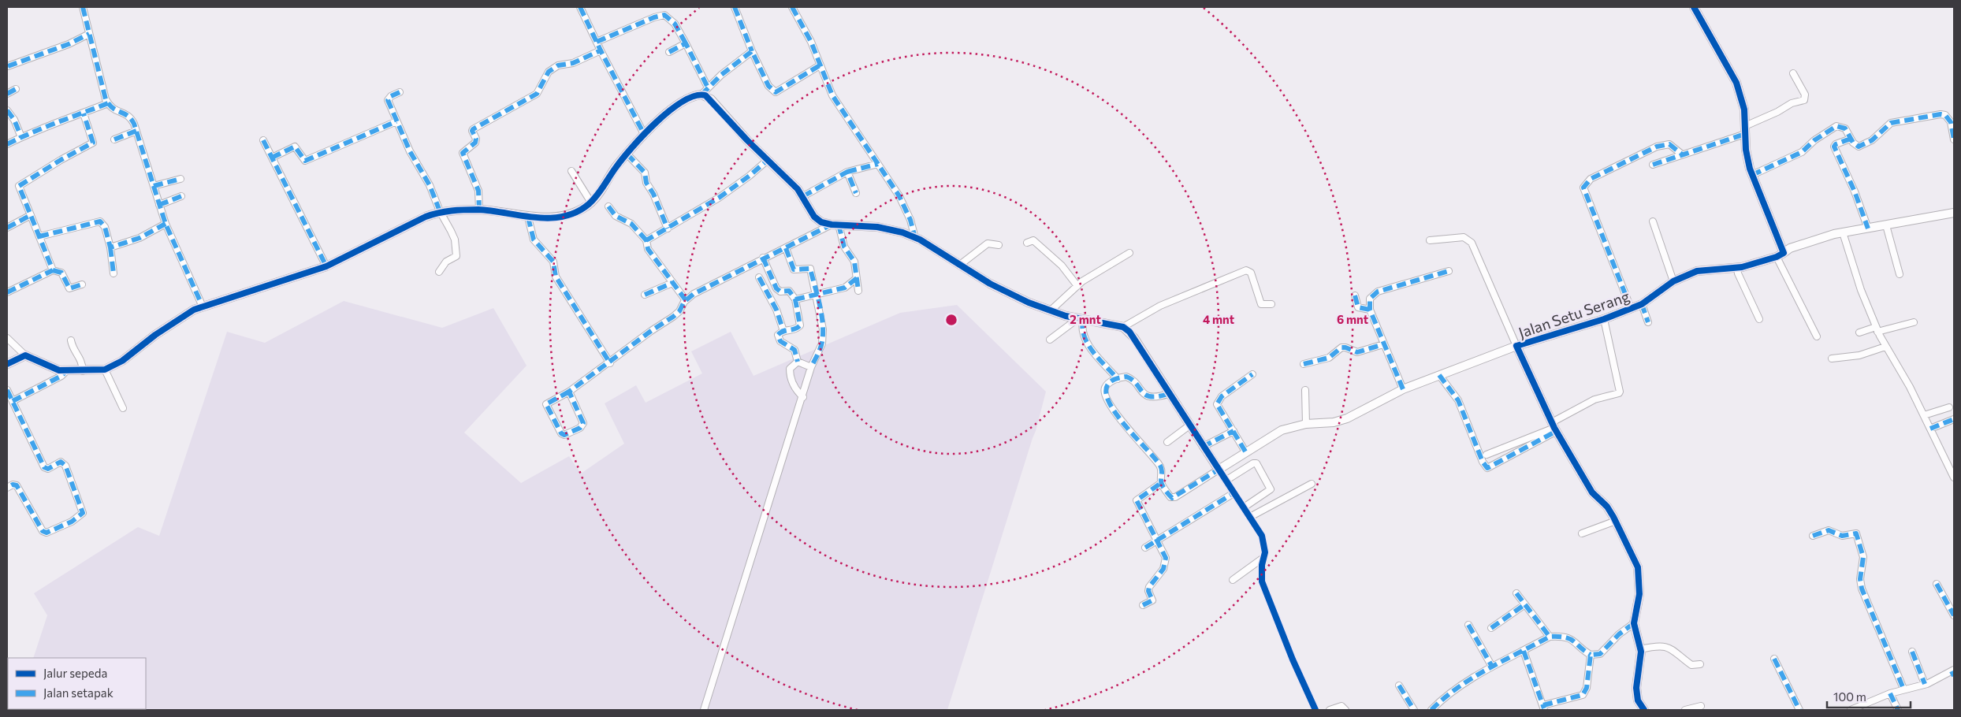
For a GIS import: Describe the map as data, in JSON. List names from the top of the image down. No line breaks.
{"streets":{"street":["Jalan Setu Serang"]},"legend":["Jalur sepeda","Jalan setapak"],"scale_bar":"100 m","rings":["2 mnt","4 mnt","6 mnt"]}
